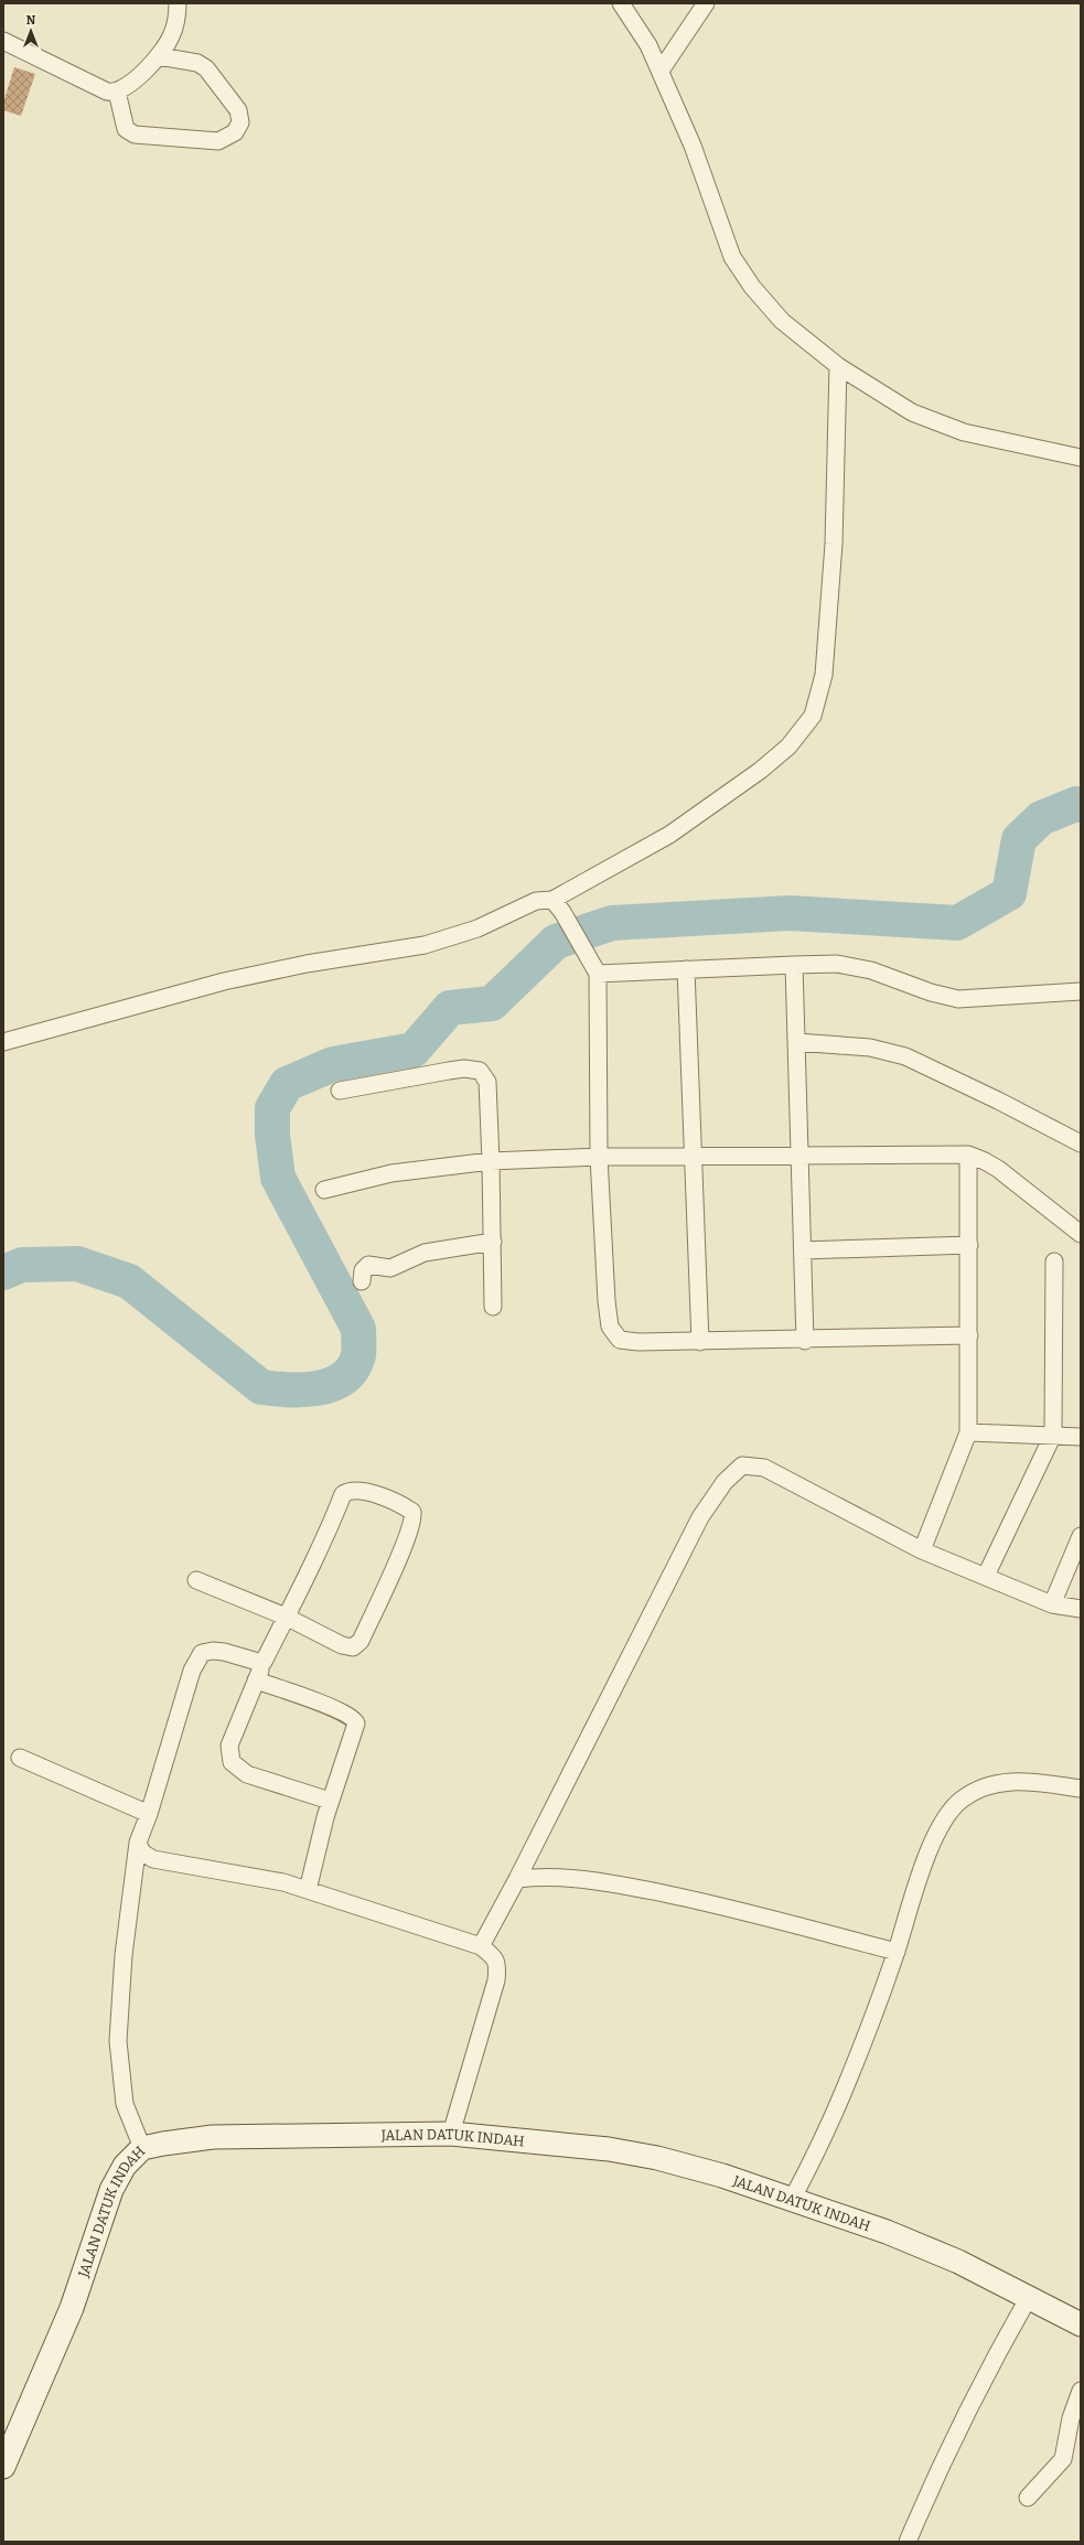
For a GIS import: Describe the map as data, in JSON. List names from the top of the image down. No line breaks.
{"streets":{"street":["JALAN DATUK INDAH"]},"north":"top"}
